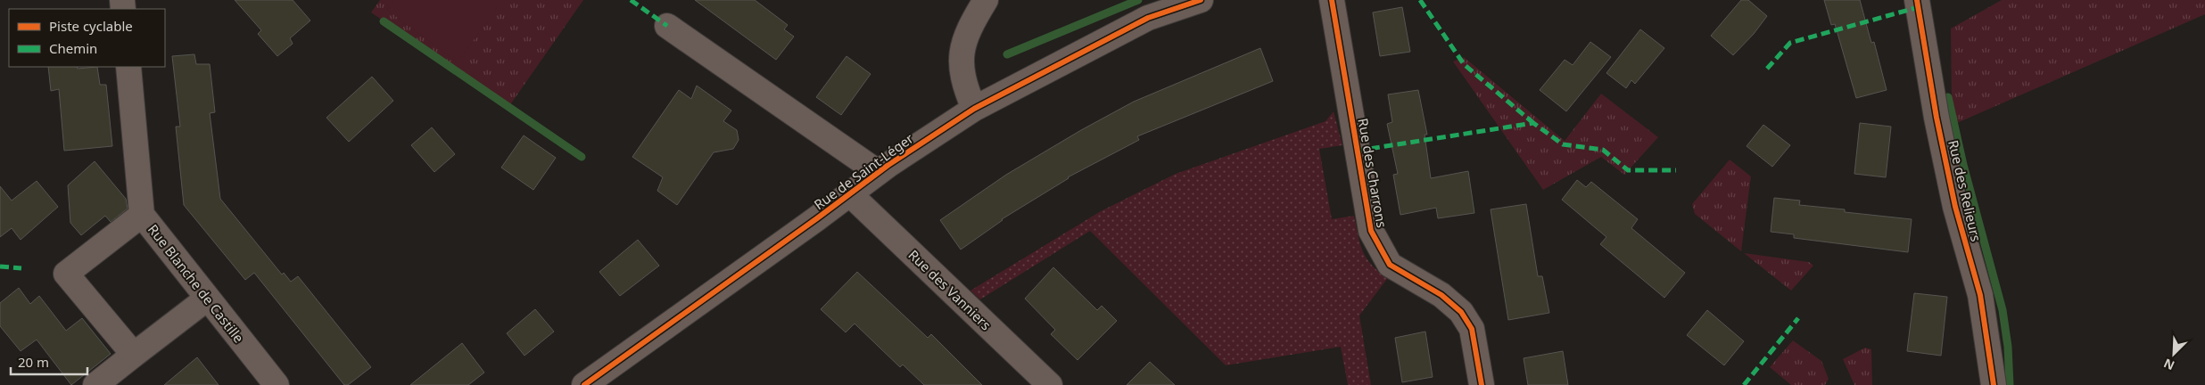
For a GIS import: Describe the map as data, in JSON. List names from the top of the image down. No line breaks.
{"streets":{"street":["Rue de Saint-Léger","Rue des Charrons","Rue des Relieurs","Rue Blanche de Castille","Rue des Vanniers"]},"crossings":[["Rue de Saint-Léger","Rue des Vanniers"]],"legend":["Piste cyclable","Chemin"],"scale_bar":"20 m","north":"bottom left"}
